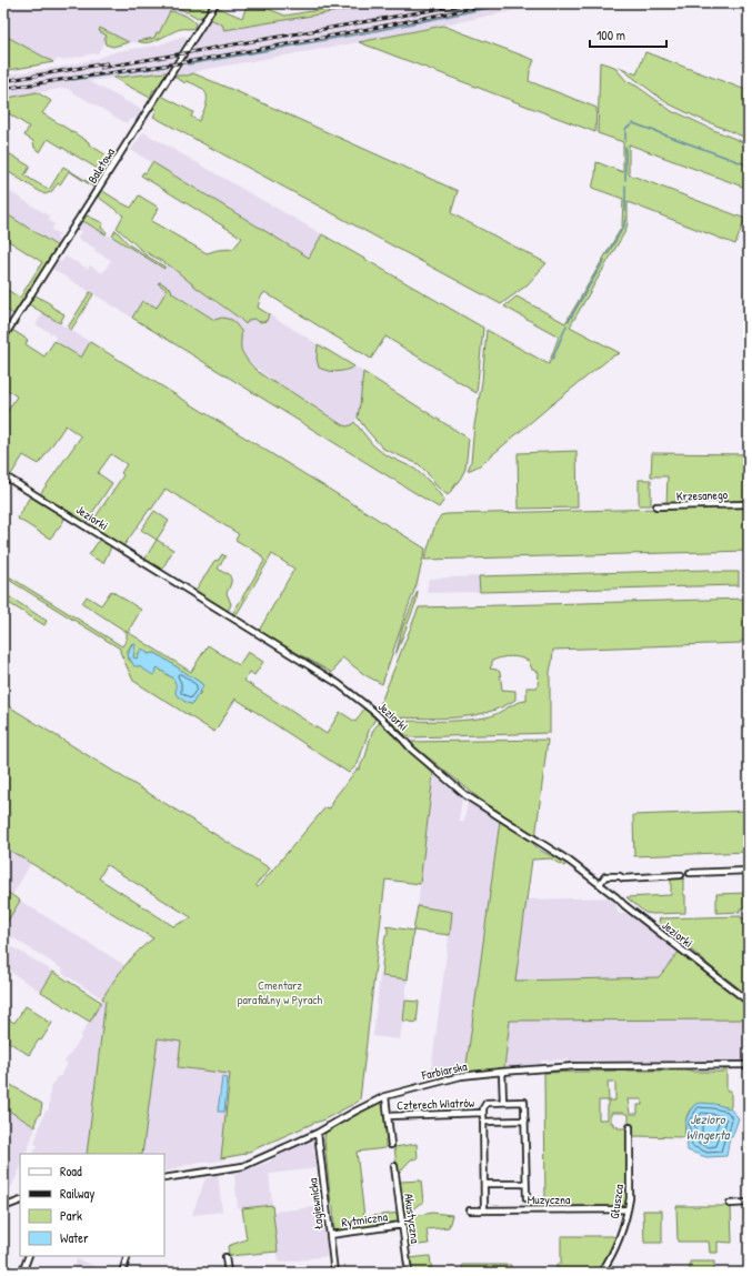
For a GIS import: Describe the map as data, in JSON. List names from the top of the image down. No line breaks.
{"streets":{"street":["Baletowa","Krzesanego","Jeziorki","Farbiarska","Czterech Wiatrów","Muzyczna","Głuszca","Łagiewnicka","Akustyczna","Rytmiczna"]},"crossings":[["Farbiarska","Łagiewnicka"],["Muzyczna","Głuszca"],["Łagiewnicka","Rytmiczna"],["Akustyczna","Rytmiczna"]],"water":["Jezioro Wingerta"],"parks":["Cmentarz parafialny w Pyrach"],"legend":["Road","Railway","Park","Water"],"scale_bar":"100 m"}
